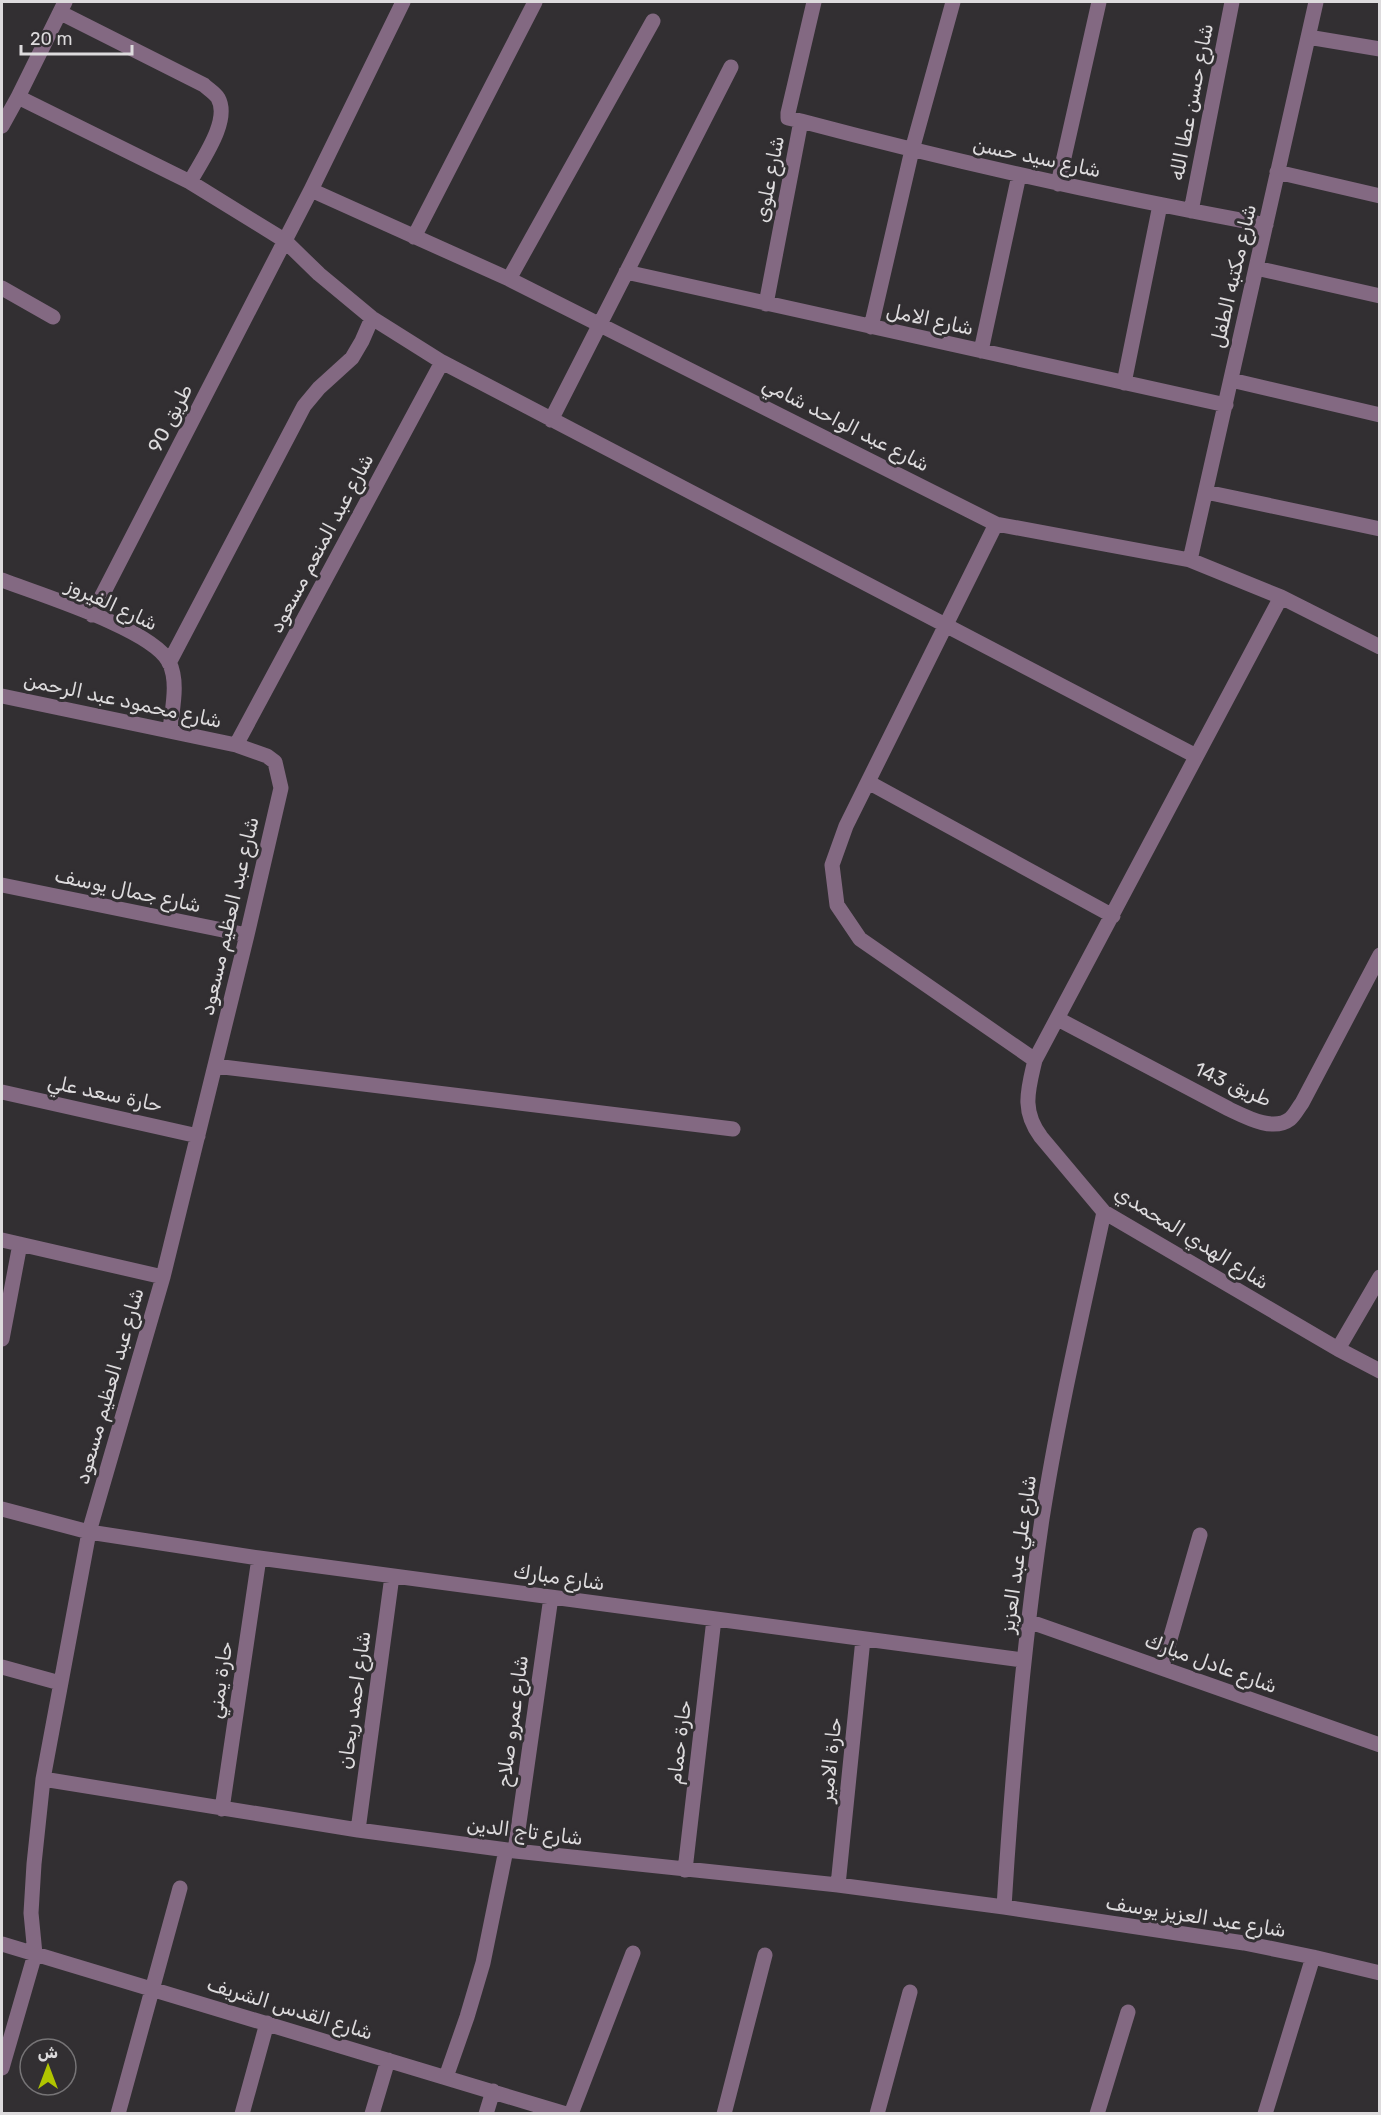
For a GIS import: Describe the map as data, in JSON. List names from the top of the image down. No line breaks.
{"streets":{"street":["شارع حسن عطا الله","شارع سيد حسن","شارع علوى","شارع مكتبه الطفل","شارع الامل","طريق 90","شارع عبد الواحد شامي","شارع عبد المنعم مسعود","شارع الفيروز","شارع محمود عبد الرحمن","شارع جمال يوسف","شارع عبد العظيم مسعود","طريق 143","حارة سعد علي","شارع الهدي المحمدي","شارع علي عبد العزيز","شارع مبارك","شارع عادل مبارك","حارة يمني","شارع احمد ريحان","شارع عمرو صلاح","حارة حمام","حارة الامير","شارع تاج الدين","شارع عبد العزيز يوسف","شارع القدس الشريف"]},"crossings":[["شارع حسن عطا الله","شارع سيد حسن"],["شارع سيد حسن","شارع علوى"],["شارع سيد حسن","شارع مكتبه الطفل"],["شارع علوى","شارع الامل"],["شارع مكتبه الطفل","شارع الامل"],["شارع مكتبه الطفل","شارع عبد الواحد شامي"],["طريق 90","شارع عبد الواحد شامي"],["طريق 90","شارع الفيروز"],["شارع عبد الواحد شامي","شارع الهدي المحمدي"],["شارع عبد المنعم مسعود","شارع محمود عبد الرحمن"],["شارع عبد المنعم مسعود","شارع عبد العظيم مسعود"],["شارع محمود عبد الرحمن","شارع عبد العظيم مسعود"],["شارع جمال يوسف","شارع عبد العظيم مسعود"],["شارع عبد العظيم مسعود","حارة سعد علي"],["شارع عبد العظيم مسعود","شارع مبارك"],["شارع عبد العظيم مسعود","شارع تاج الدين"],["شارع عبد العظيم مسعود","شارع القدس الشريف"],["طريق 143","شارع الهدي المحمدي"],["شارع الهدي المحمدي","شارع علي عبد العزيز"],["شارع علي عبد العزيز","شارع مبارك"],["شارع علي عبد العزيز","شارع عادل مبارك"],["شارع علي عبد العزيز","شارع تاج الدين"],["شارع علي عبد العزيز","شارع عبد العزيز يوسف"],["شارع مبارك","حارة يمني"],["شارع مبارك","شارع احمد ريحان"],["شارع مبارك","شارع عمرو صلاح"],["شارع مبارك","حارة حمام"],["شارع مبارك","حارة الامير"],["حارة يمني","شارع تاج الدين"],["شارع احمد ريحان","شارع تاج الدين"],["شارع عمرو صلاح","شارع تاج الدين"],["شارع عمرو صلاح","شارع القدس الشريف"],["حارة حمام","شارع تاج الدين"],["حارة الامير","شارع تاج الدين"],["شارع تاج الدين","شارع عبد العزيز يوسف"]],"scale_bar":"20 m","north":"top"}
